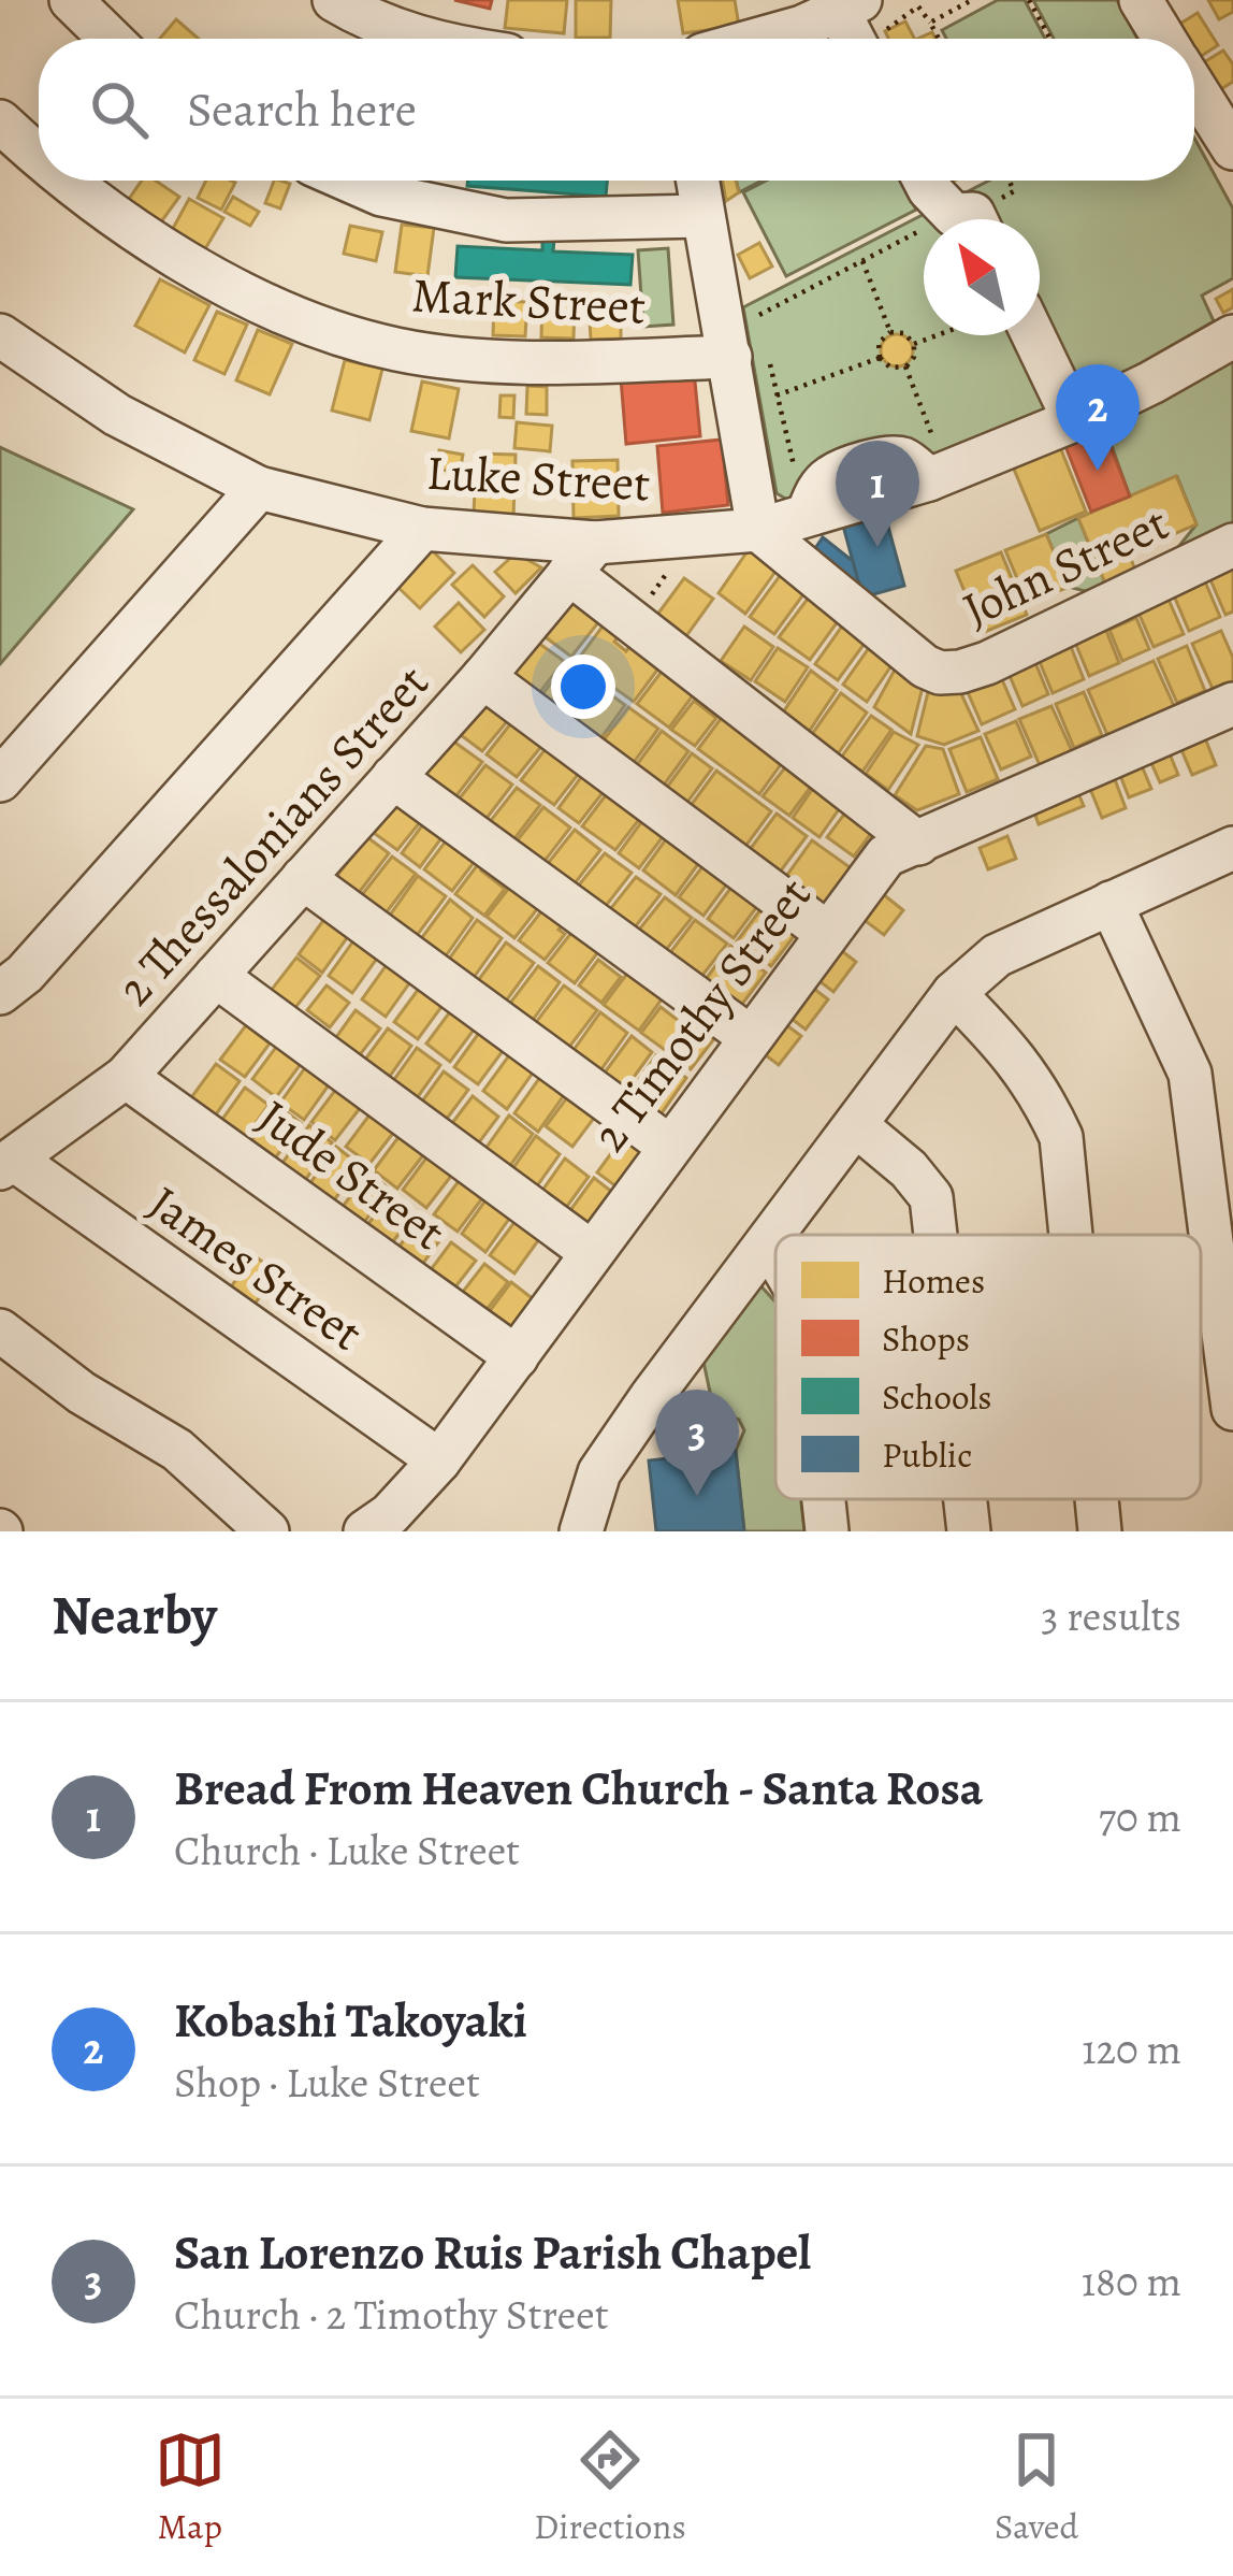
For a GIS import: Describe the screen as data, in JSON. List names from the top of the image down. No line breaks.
{"streets":{"street":["Mark Street","Luke Street","John Street","2 Thessalonians Street","2 Timothy Street","Jude Street","James Street"]},"crossings":[["Luke Street","John Street"],["Luke Street","2 Thessalonians Street"],["2 Thessalonians Street","Jude Street"],["2 Thessalonians Street","James Street"],["2 Timothy Street","Jude Street"],["2 Timothy Street","James Street"]],"legend":["Homes","Shops","Schools","Public"],"north":"top left","page":{"search":"Search here","pins":["2","1","3"],"heading":["Nearby","3 results"],"list":[{"mark":"1","name":"Bread From Heaven Church - Santa Rosa","note":"Church · Luke Street","value":"70 m"},{"mark":"2","name":"Kobashi Takoyaki","note":"Shop · Luke Street","value":"120 m"},{"mark":"3","name":"San Lorenzo Ruis Parish Chapel","note":"Church · 2 Timothy Street","value":"180 m"}],"nav":["Map","Directions","Saved"]}}
